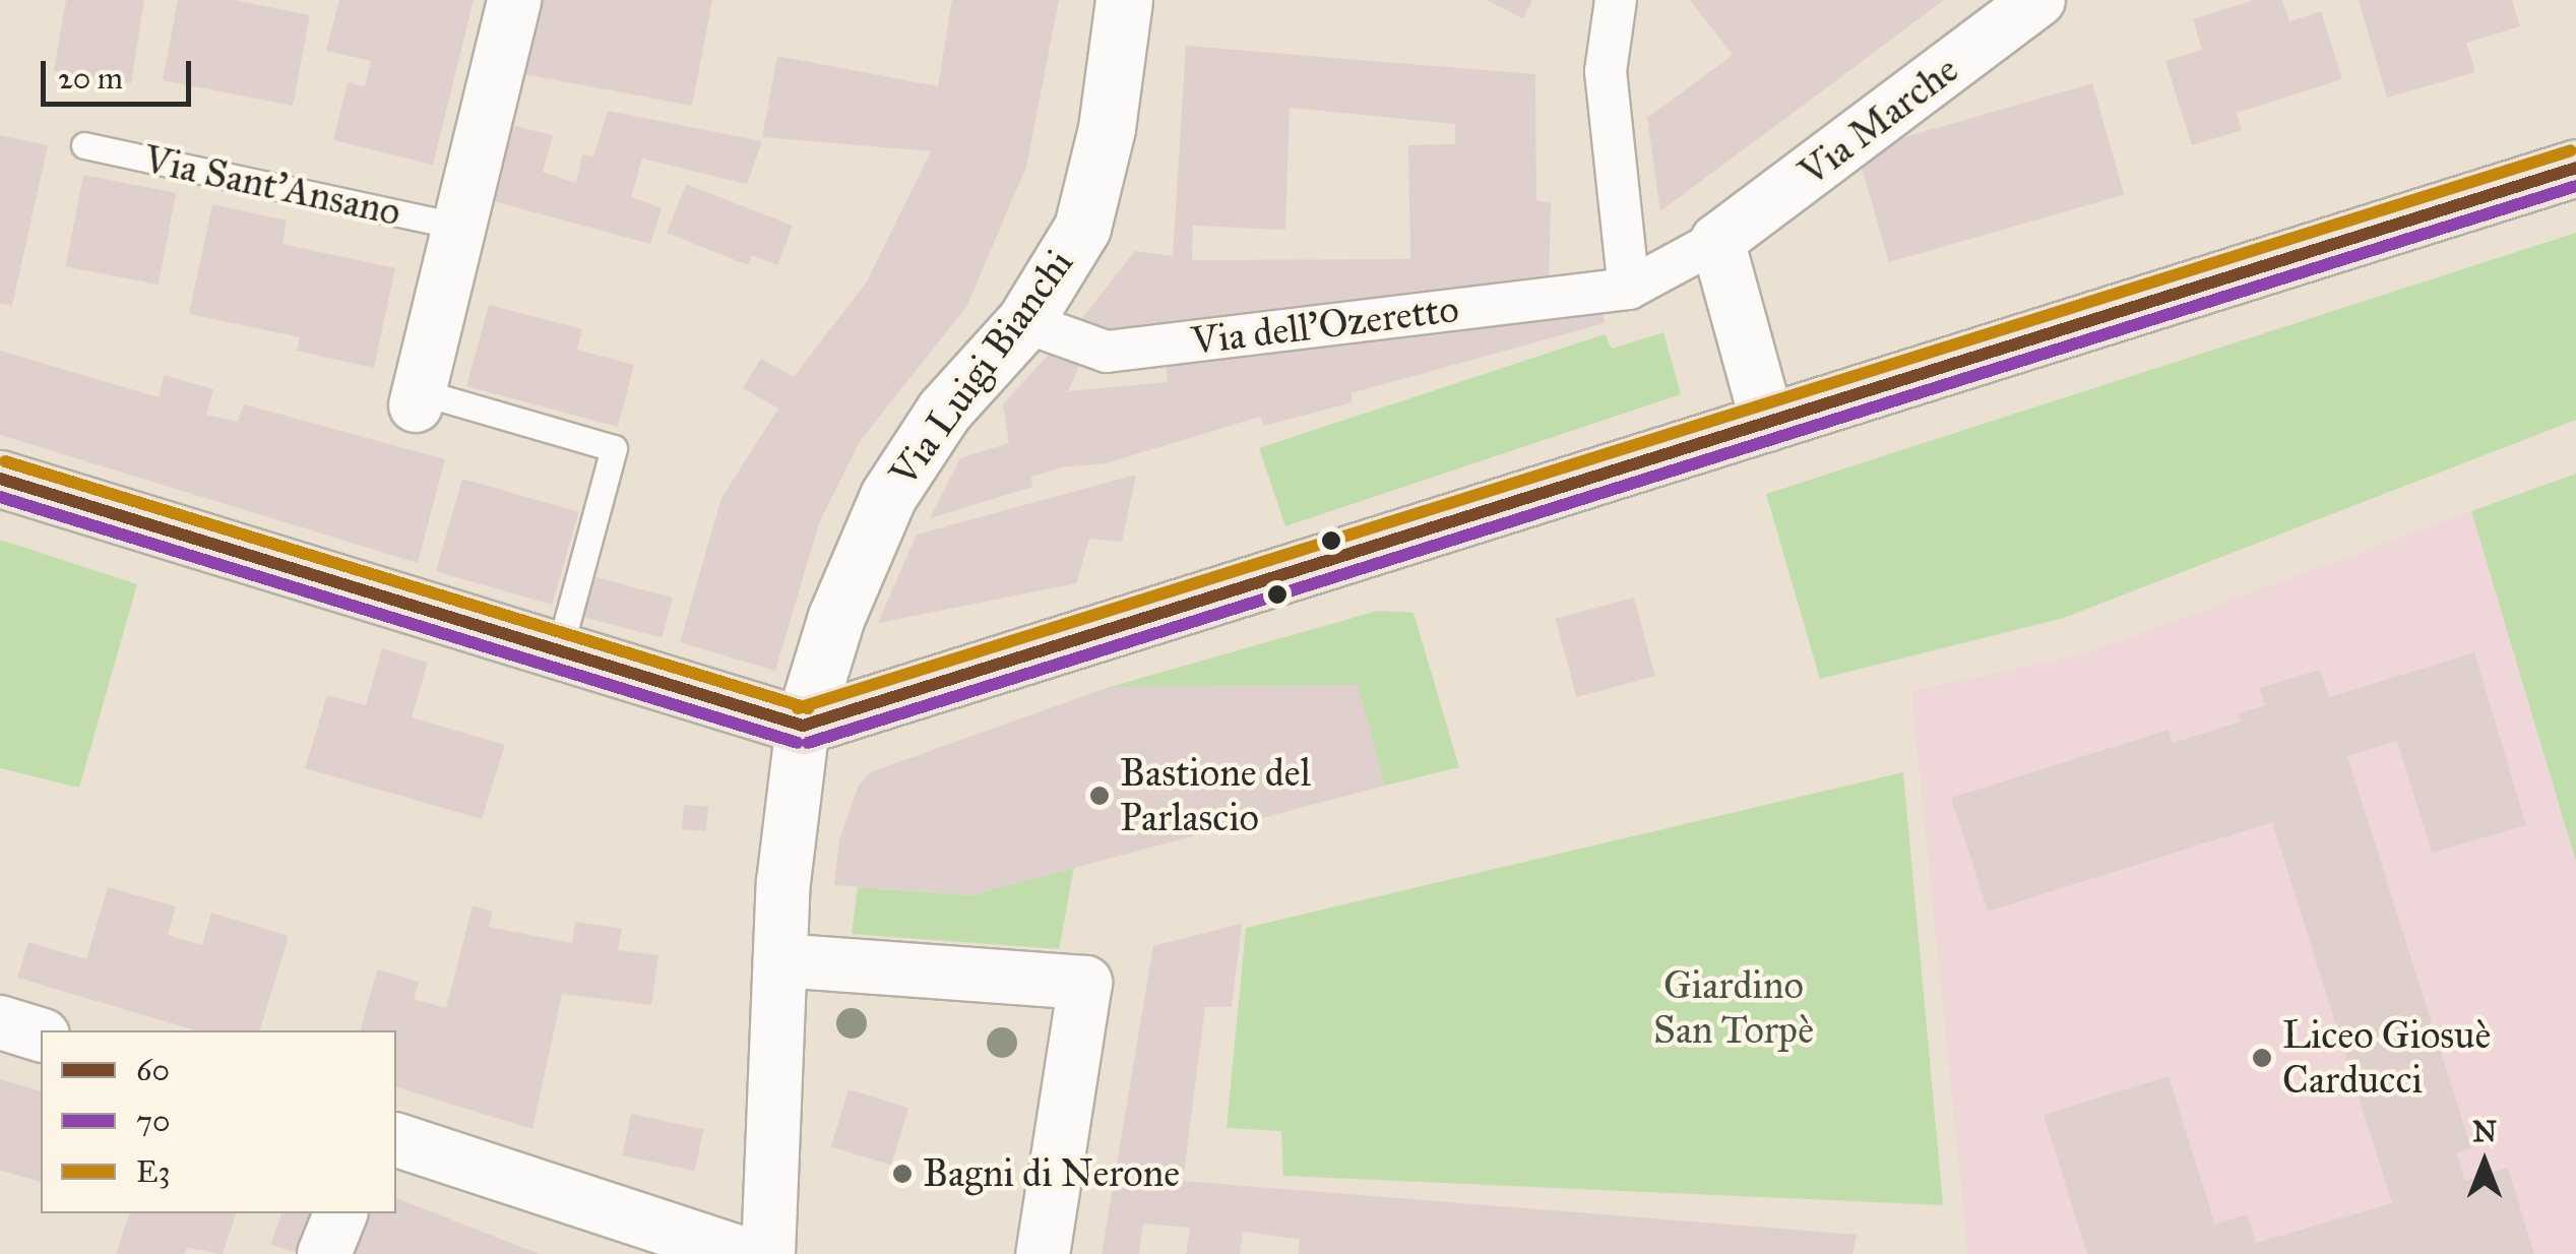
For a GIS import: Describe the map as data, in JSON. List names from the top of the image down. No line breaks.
{"streets":{"street":["Via Marche","Via dell'Ozeretto","Via Luigi Bianchi"],"lane":["Via Sant'Ansano"]},"crossings":[["Via Marche","Via dell'Ozeretto"],["Via dell'Ozeretto","Via Luigi Bianchi"]],"parks":["Giardino San Torpè"],"places":["Bastione del Parlascio","Liceo Giosuè Carducci","Bagni di Nerone"],"lines":["transit line E3","transit line 60","transit line 70"],"legend":["60","70","E3"],"scale_bar":"20 m","north":"top"}
